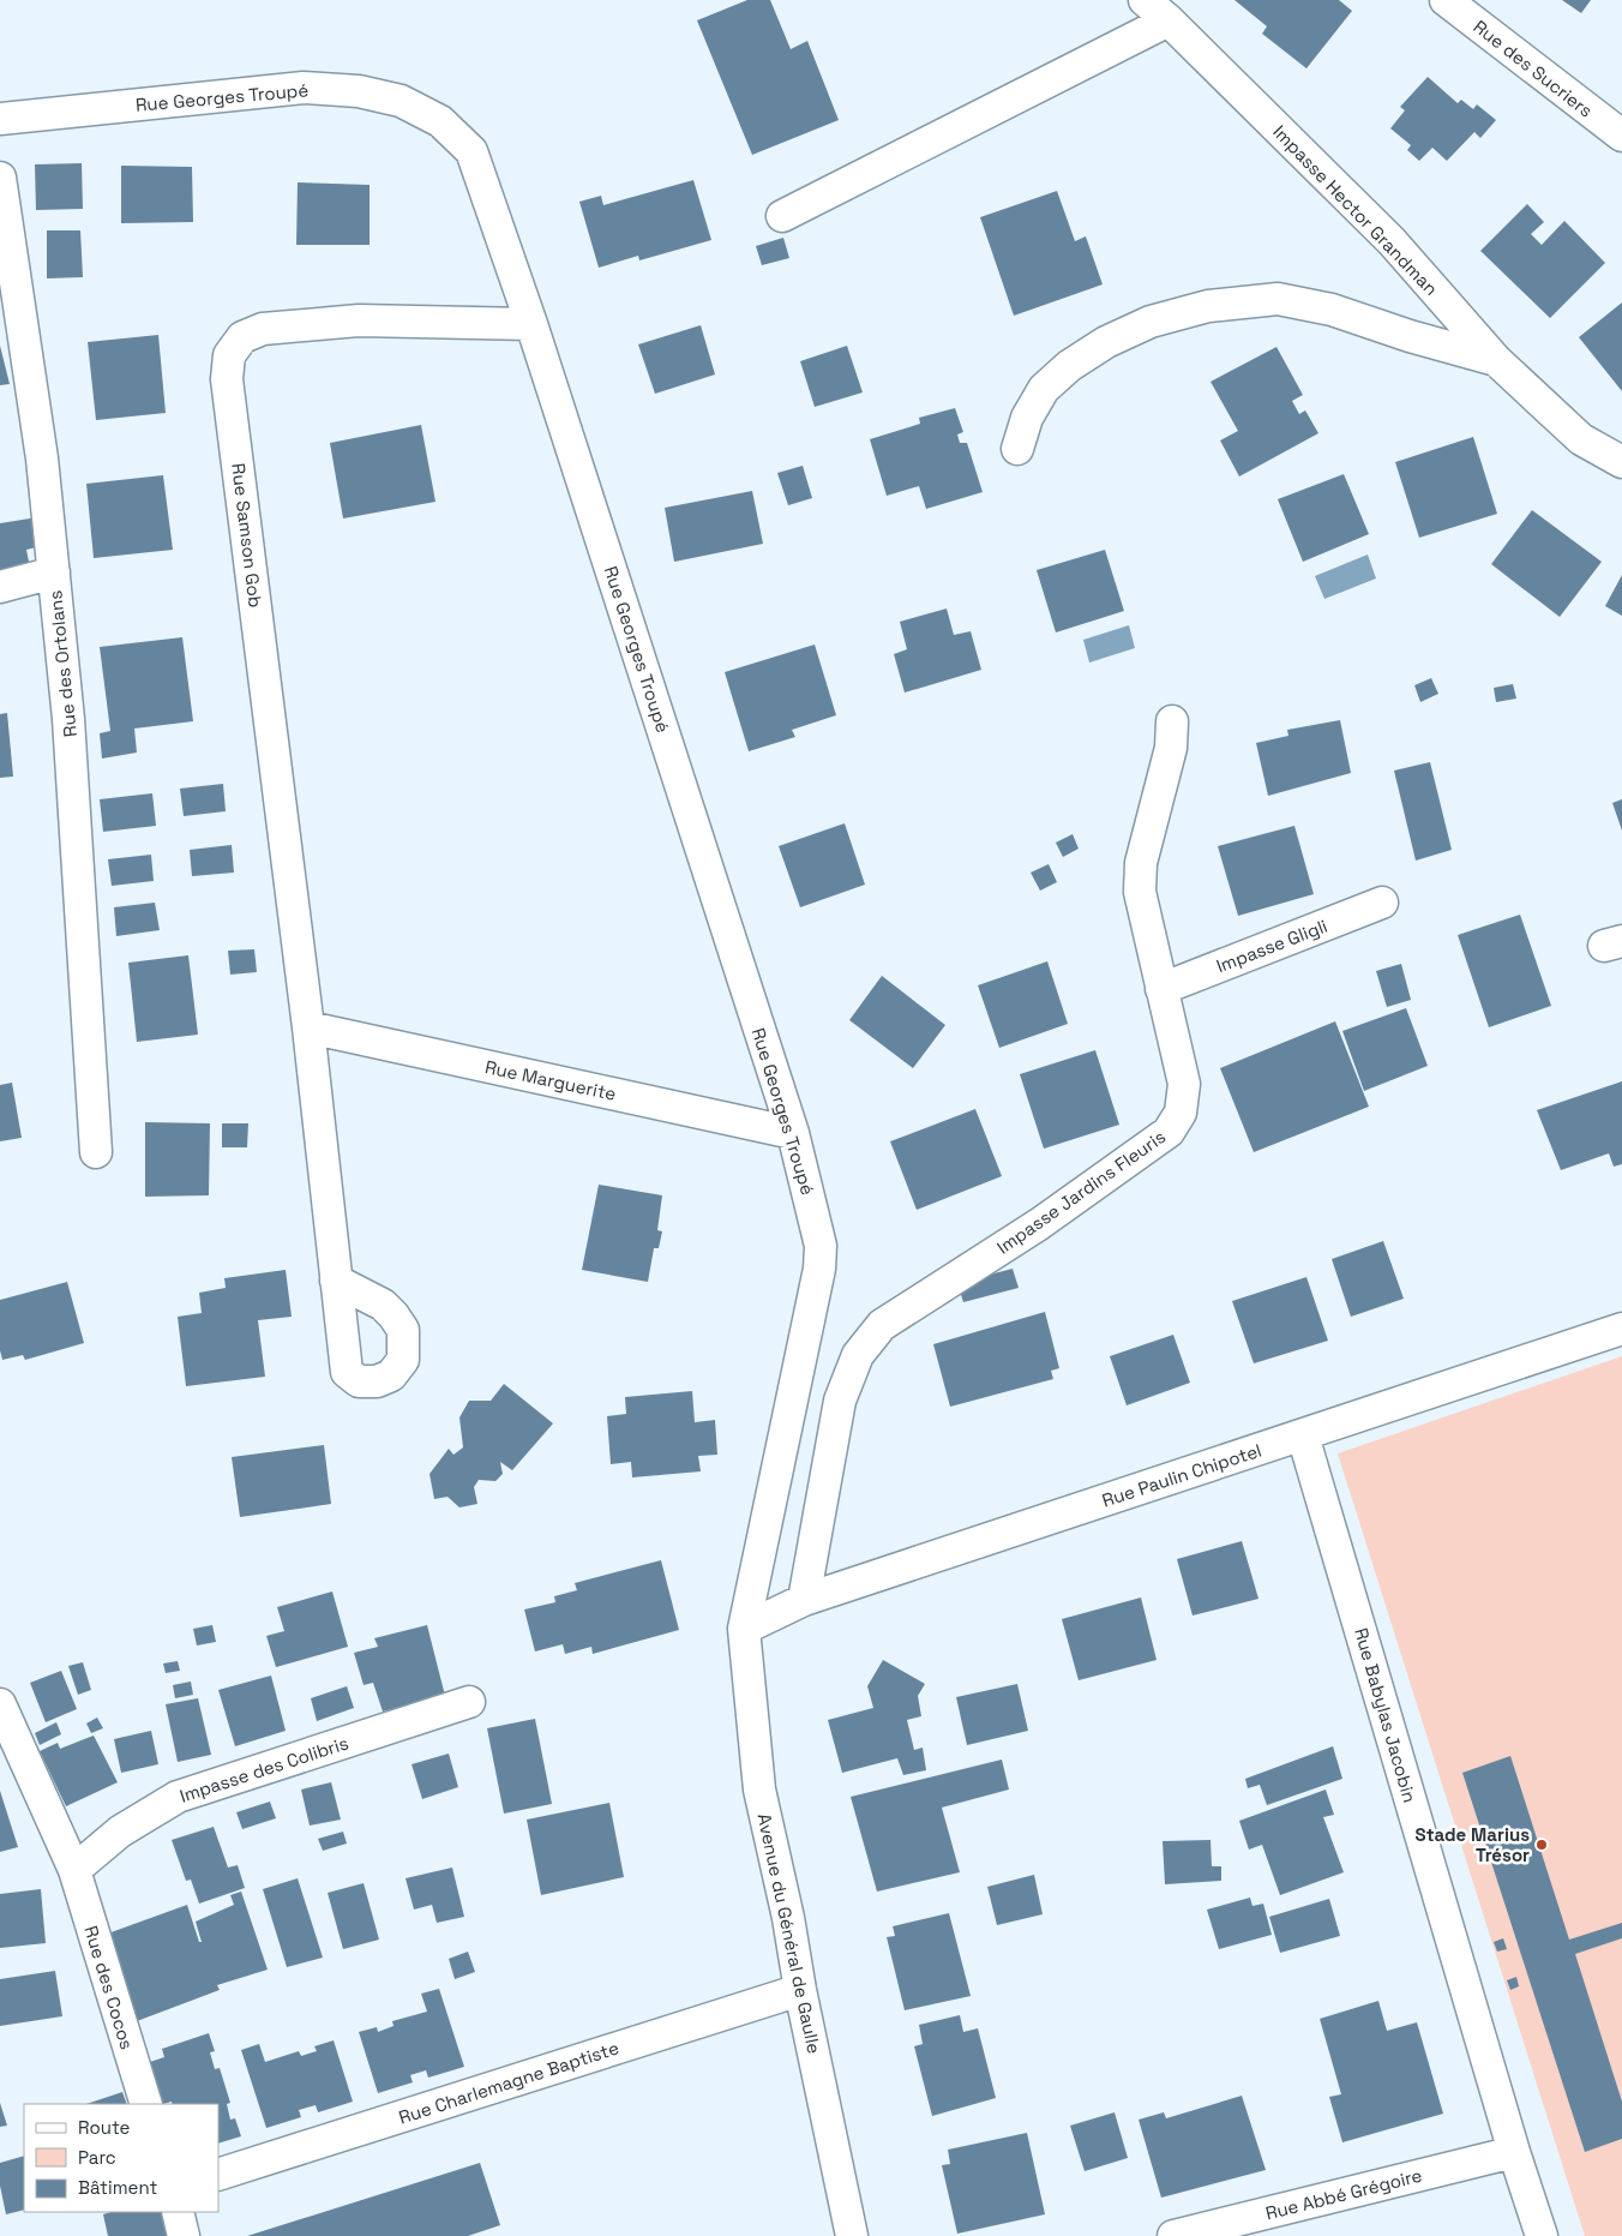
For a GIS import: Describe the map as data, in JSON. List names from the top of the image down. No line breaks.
{"streets":{"street":["Rue des Sucriers","Rue Georges Troupé","Impasse Hector Grandman","Rue Samson Gob","Rue des Ortolans","Impasse Gligli","Rue Marguerite","Impasse Jardins Fleuris","Rue Paulin Chipotel","Rue Babylas Jacobin","Impasse des Colibris","Avenue du Général de Gaulle","Rue des Cocos","Rue Charlemagne Baptiste","Rue Abbé Grégoire"]},"crossings":[["Rue Georges Troupé","Rue Samson Gob"],["Rue Georges Troupé","Rue Marguerite"],["Rue Georges Troupé","Rue Paulin Chipotel"],["Rue Georges Troupé","Avenue du Général de Gaulle"],["Rue Samson Gob","Rue Marguerite"],["Impasse Gligli","Impasse Jardins Fleuris"],["Impasse Jardins Fleuris","Rue Paulin Chipotel"],["Rue Paulin Chipotel","Rue Babylas Jacobin"],["Rue Paulin Chipotel","Avenue du Général de Gaulle"],["Rue Babylas Jacobin","Rue Abbé Grégoire"],["Impasse des Colibris","Rue des Cocos"],["Avenue du Général de Gaulle","Rue Charlemagne Baptiste"]],"places":["Stade Marius Trésor"],"legend":["Route","Parc","Bâtiment"]}
